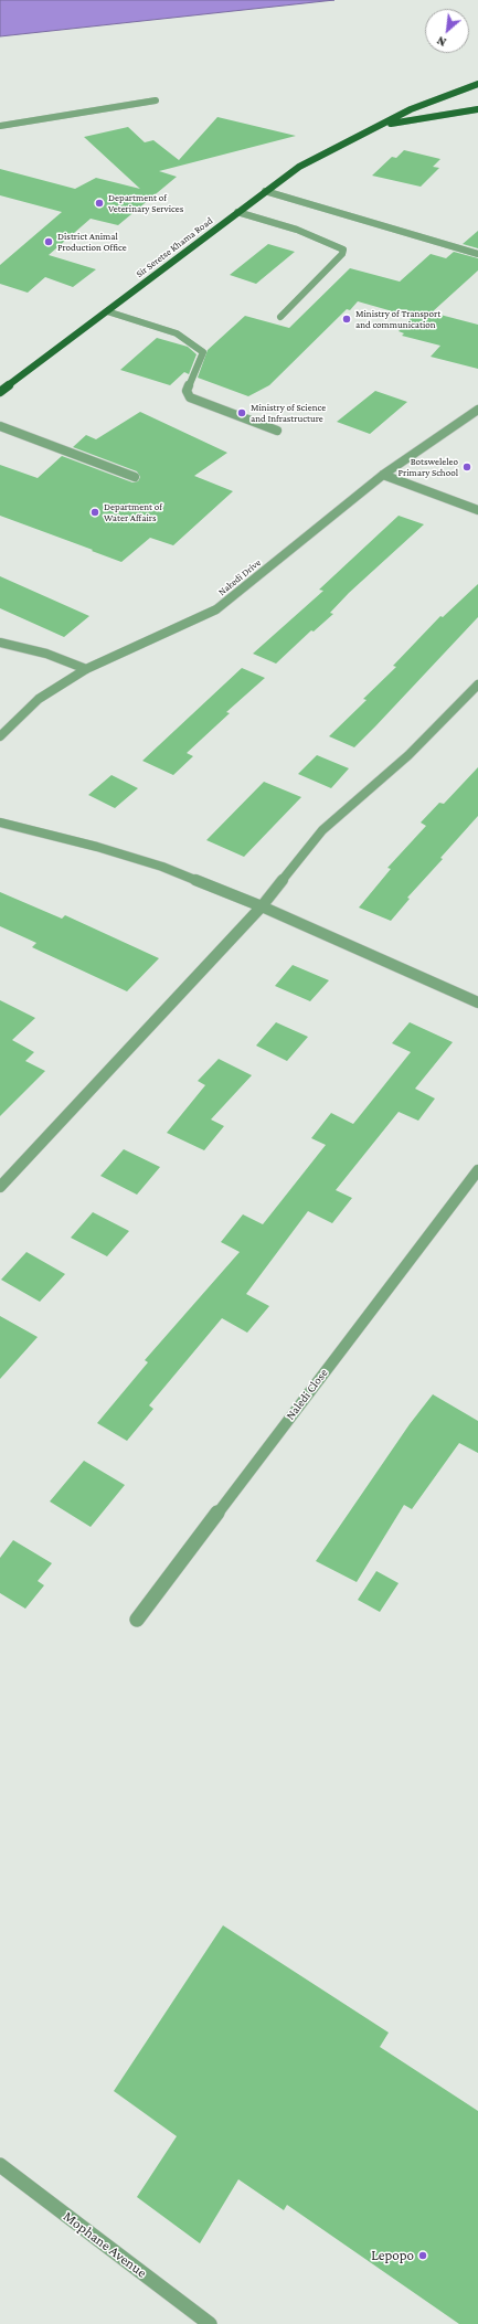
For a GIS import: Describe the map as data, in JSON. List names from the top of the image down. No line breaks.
{"streets":{"main road":["Sir Seretse Khama Road"],"street":["Nakedi Drive","Naledi Close","Mophane Avenue"]},"places":["Department of Veterinary Services","District Animal Production Office","Ministry of Transport and communication","Ministry of Science and Infrastructure","Botsweleleo Primary School","Department of Water Affairs","Lepopo"],"north":"bottom left"}
